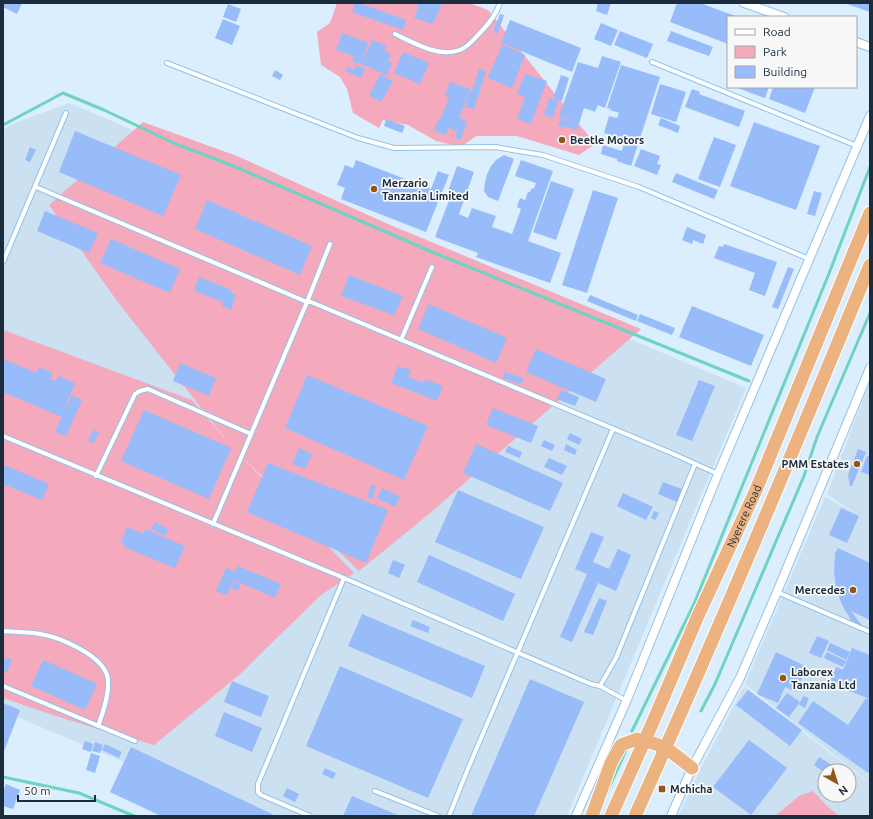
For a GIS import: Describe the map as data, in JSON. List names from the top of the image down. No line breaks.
{"streets":{"highway":["Nyerere Road"]},"places":{"other":["Beetle Motors","Merzario Tanzania Limited","PMM Estates","Mercedes","Laborex Tanzania Ltd"],"transit":["Mchicha"]},"legend":["Road","Park","Building"],"scale_bar":"50 m","north":"bottom right"}
